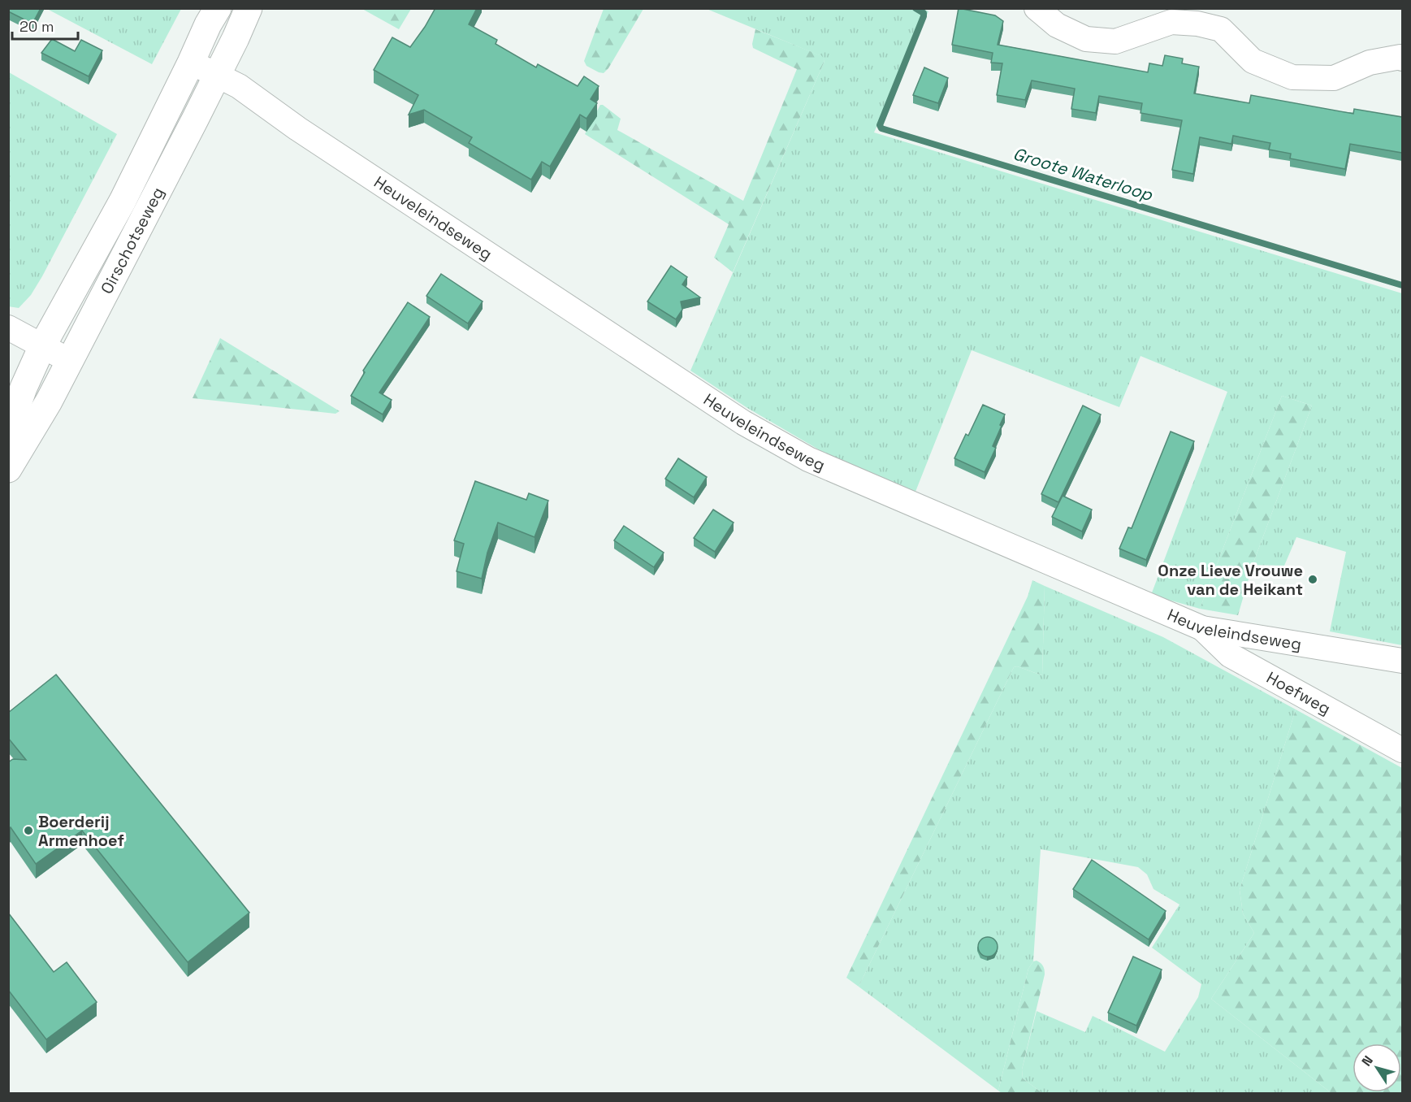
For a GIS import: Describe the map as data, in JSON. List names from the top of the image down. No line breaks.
{"streets":{"main road":["Oirschotseweg"],"street":["Heuveleindseweg","Hoefweg"]},"crossings":[["Heuveleindseweg","Oirschotseweg"],["Heuveleindseweg","Hoefweg"]],"water":["Groote Waterloop"],"places":["Onze Lieve Vrouwe van de Heikant","Boerderij Armenhoef"],"scale_bar":"20 m","north":"top left"}
